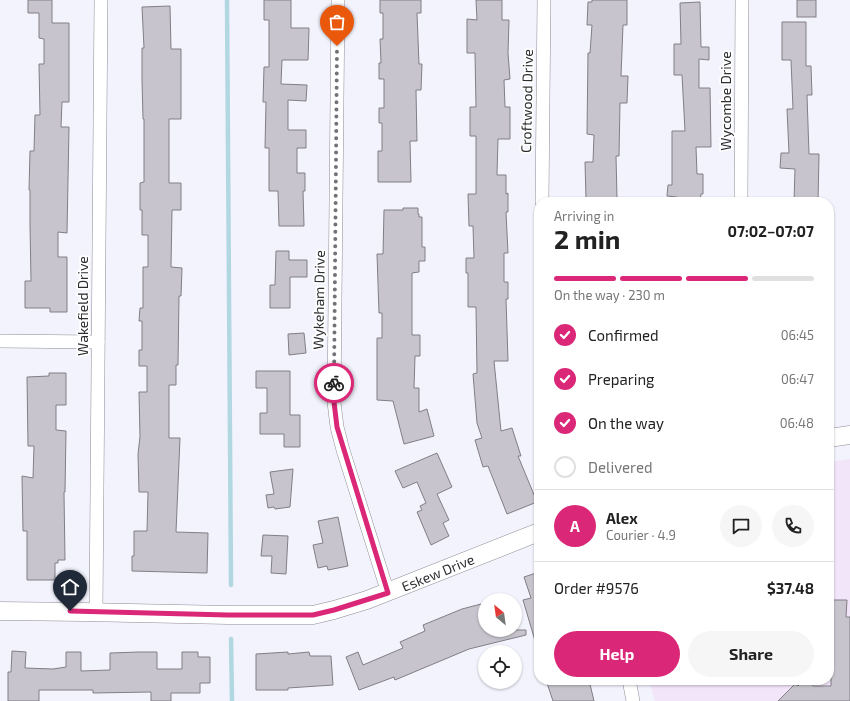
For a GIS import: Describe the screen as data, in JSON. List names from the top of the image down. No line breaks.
{"streets":{"street":["Croftwood Drive","Wycombe Drive","Wykeham Drive","Wakefield Drive","Eskew Drive"]},"crossings":[["Wykeham Drive","Eskew Drive"],["Wakefield Drive","Eskew Drive"]],"north":"top left","page":{"heading":["2 min","Arriving in","07:02–07:07"],"panel":["Alex","Courier · 4.9","Order #9576","$37.48"],"bar":"On the way · 230 m","list":[["Confirmed","06:45"],["Preparing","06:47"],["On the way","06:48"],"Delivered"],"round":"A","buttons":["Help","Share"]}}
